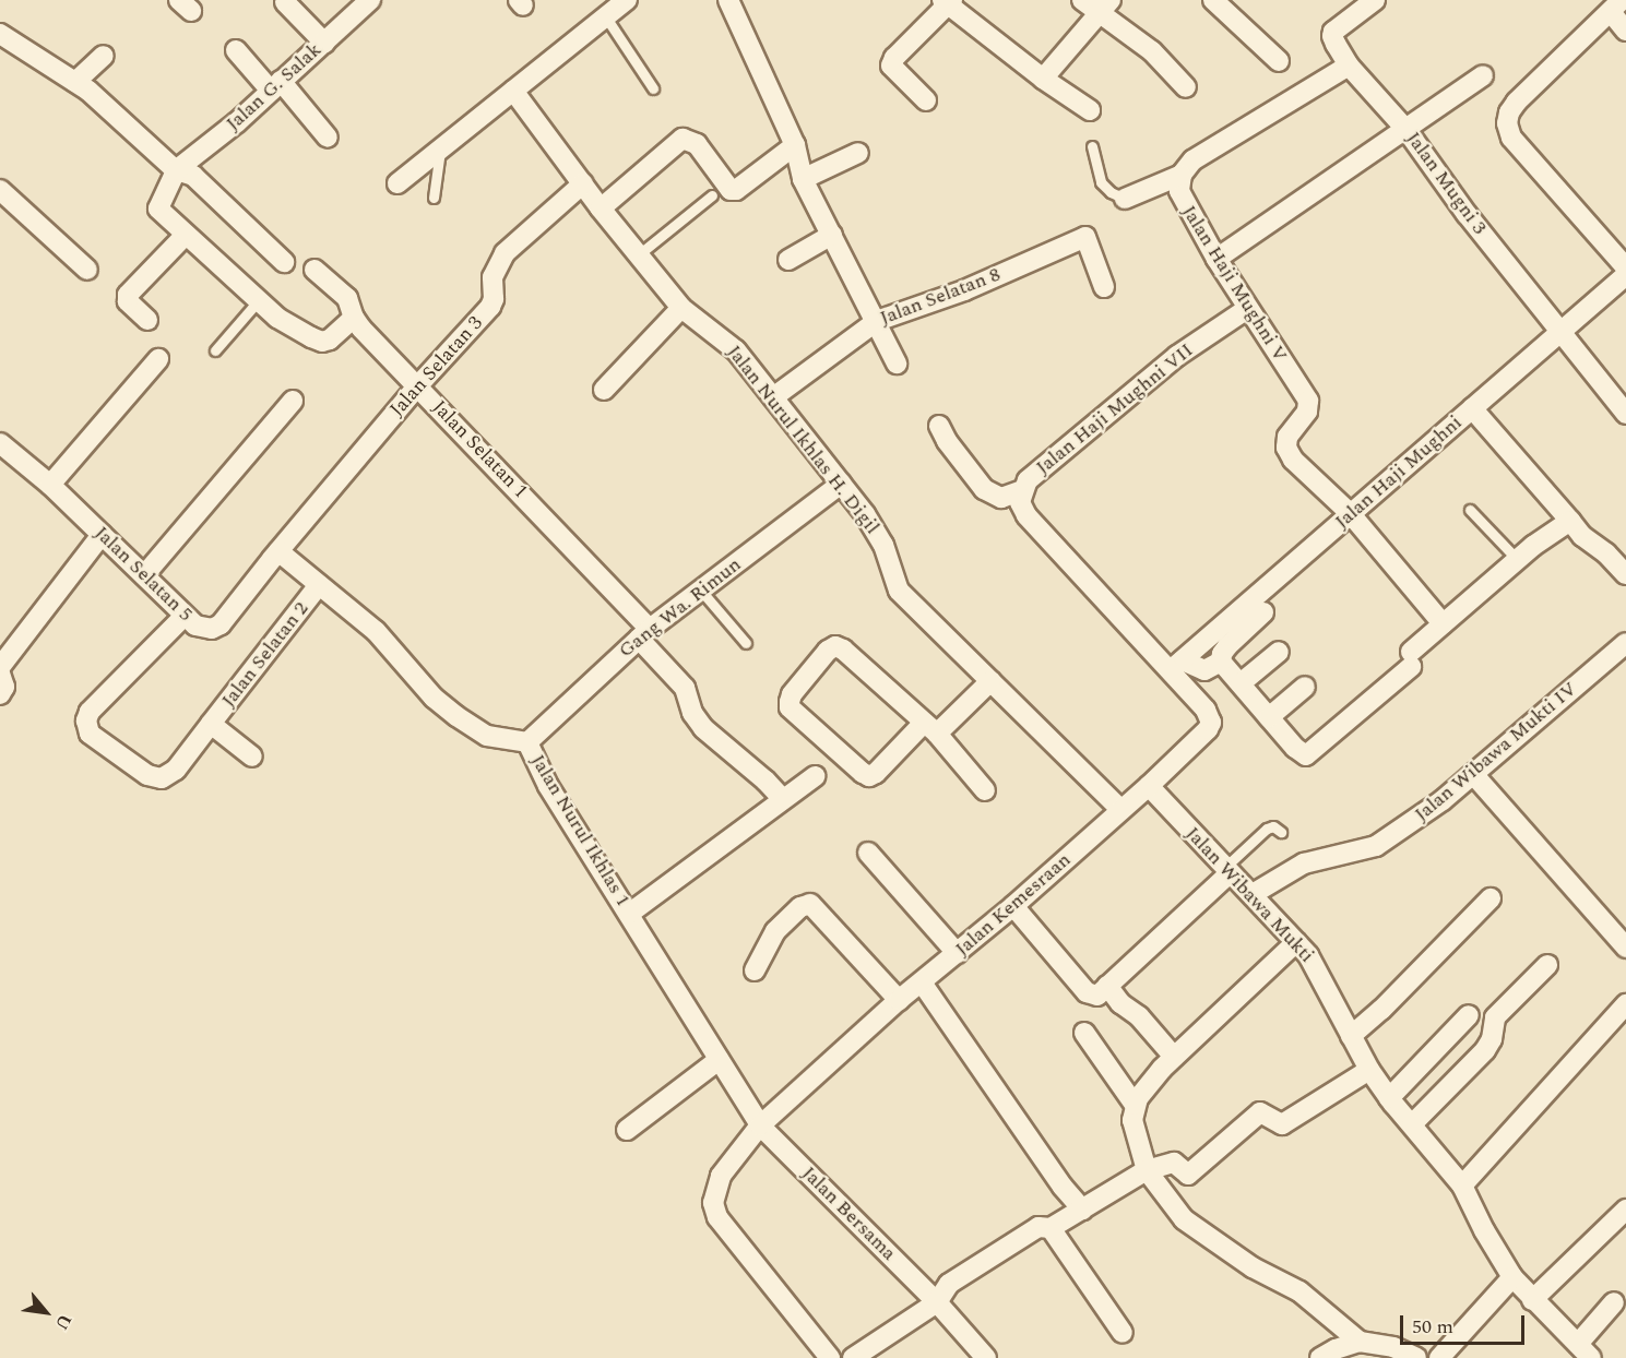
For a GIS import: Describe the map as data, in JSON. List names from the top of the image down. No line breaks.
{"streets":{"street":["Jalan G. Salak","Jalan Mugni 3","Jalan Haji Mughni V","Jalan Selatan 8","Jalan Selatan 3","Jalan Haji Mughni VII","Jalan Nurul Ikhlas H. Digil","Jalan Selatan 1","Jalan Haji Mughni","Jalan Selatan 5","Gang Wa. Rimun","Jalan Selatan 2","Jalan Wibawa Mukti IV","Jalan Nurul Ikhlas 1","Jalan Wibawa Mukti","Jalan Kemesraan","Jalan Bersama"]},"crossings":[["Jalan Mugni 3","Jalan Haji Mughni"],["Jalan Haji Mughni V","Jalan Haji Mughni VII"],["Jalan Haji Mughni V","Jalan Haji Mughni"],["Jalan Selatan 8","Jalan Nurul Ikhlas H. Digil"],["Jalan Selatan 3","Jalan Nurul Ikhlas H. Digil"],["Jalan Selatan 3","Jalan Selatan 1"],["Jalan Selatan 3","Jalan Selatan 5"],["Jalan Selatan 3","Jalan Nurul Ikhlas 1"],["Jalan Haji Mughni VII","Jalan Haji Mughni"],["Jalan Haji Mughni VII","Jalan Kemesraan"],["Jalan Nurul Ikhlas H. Digil","Gang Wa. Rimun"],["Jalan Nurul Ikhlas H. Digil","Jalan Kemesraan"],["Jalan Selatan 1","Gang Wa. Rimun"],["Jalan Haji Mughni","Jalan Kemesraan"],["Jalan Selatan 5","Jalan Selatan 2"],["Jalan Selatan 5","Jalan Nurul Ikhlas 1"],["Gang Wa. Rimun","Jalan Nurul Ikhlas 1"],["Jalan Selatan 2","Jalan Nurul Ikhlas 1"],["Jalan Wibawa Mukti IV","Jalan Wibawa Mukti"],["Jalan Nurul Ikhlas 1","Jalan Kemesraan"],["Jalan Nurul Ikhlas 1","Jalan Bersama"],["Jalan Wibawa Mukti","Jalan Kemesraan"],["Jalan Kemesraan","Jalan Bersama"]],"scale_bar":"50 m","north":"bottom right"}
